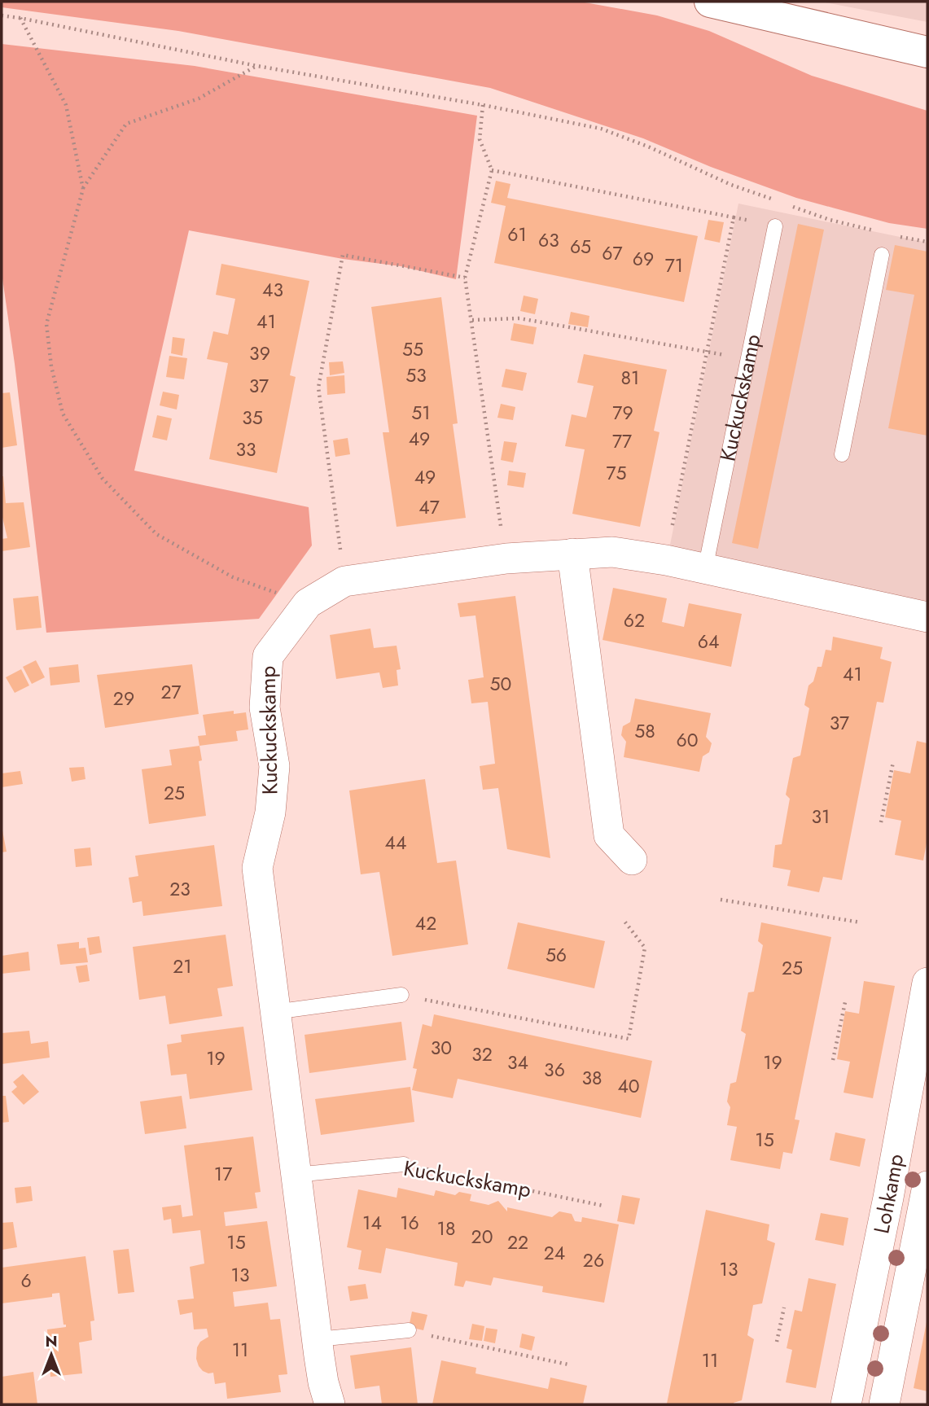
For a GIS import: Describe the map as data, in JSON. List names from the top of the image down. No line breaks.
{"streets":{"street":["Kuckuckskamp","Lohkamp"]},"house_numbers":["61","63","65","67","69","71","43","41","55","39","53","81","37","51","79","35","49","77","33","75","49","47","62","64","41","50","27","29","37","58","60","25","31","44","23","42","56","21","25","30","32","19","34","19","36","38","40","15","17","14","16","18","20","15","22","24","26","13","13","6","11","11"],"north":"top"}
